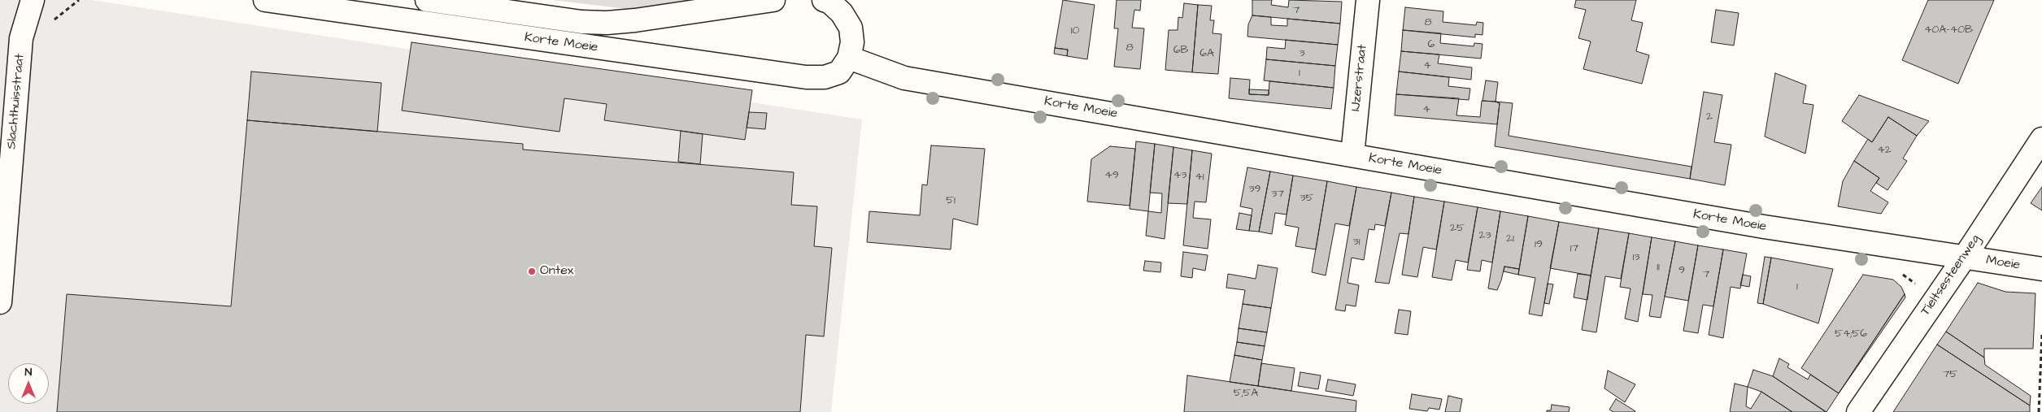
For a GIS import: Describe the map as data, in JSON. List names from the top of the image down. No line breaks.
{"streets":{"street":["Korte Moeie","IJzerstraat","Slachthuisstraat","Moeie","Tieltsesteenweg"]},"crossings":[["Korte Moeie","IJzerstraat"],["Korte Moeie","Moeie"],["Korte Moeie","Tieltsesteenweg"],["Moeie","Tieltsesteenweg"]],"places":["Ontex"],"house_numbers":["7","8","40A-40B","10","6","8","6B","6A","3","4","1","4","2","42","49","43","41","39","37","35","51","25","23","21","31","19","17","13","11","9","7","1","54;56","75","5;5A"],"north":"top"}
